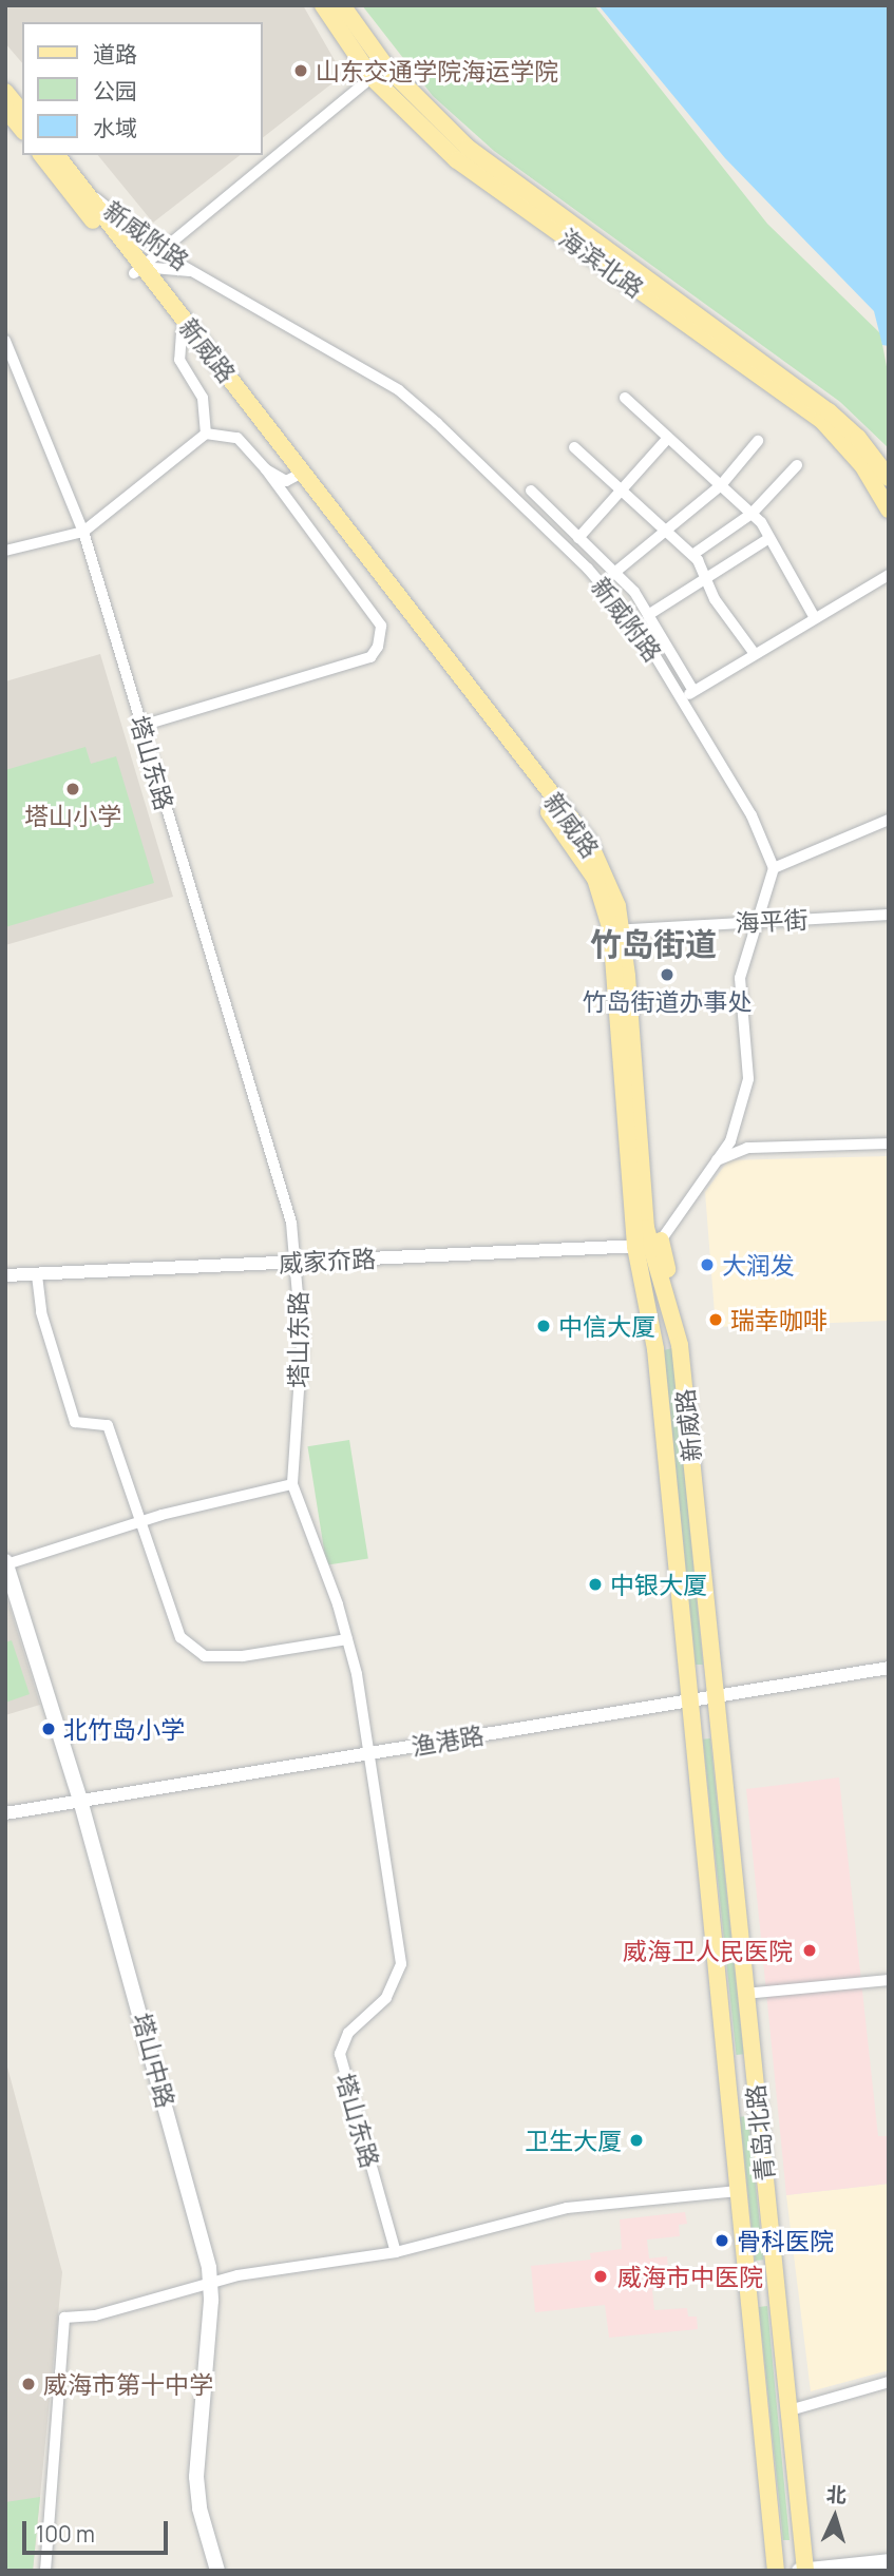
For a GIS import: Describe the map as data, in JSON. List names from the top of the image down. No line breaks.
{"streets":{"main road":["海滨北路","新威路","塔山中路","青岛北路"],"street":["新威附路","塔山东路","海平街","威家夼路","渔港路"]},"crossings":[["新威附路","新威路"],["新威路","海平街"],["新威路","威家夼路"],["新威路","渔港路"],["新威路","青岛北路"],["塔山东路","威家夼路"],["塔山东路","渔港路"],["渔港路","塔山中路"],["渔港路","青岛北路"]],"districts":["竹岛街道"],"places":["山东交通学院海运学院","塔山小学","竹岛街道办事处","大润发","瑞幸咖啡","中信大厦","中银大厦","北竹岛小学","威海卫人民医院","卫生大厦","骨科医院","威海市中医院","威海市第十中学"],"legend":["道路","公园","水域"],"scale_bar":"100 m","north":"top"}
